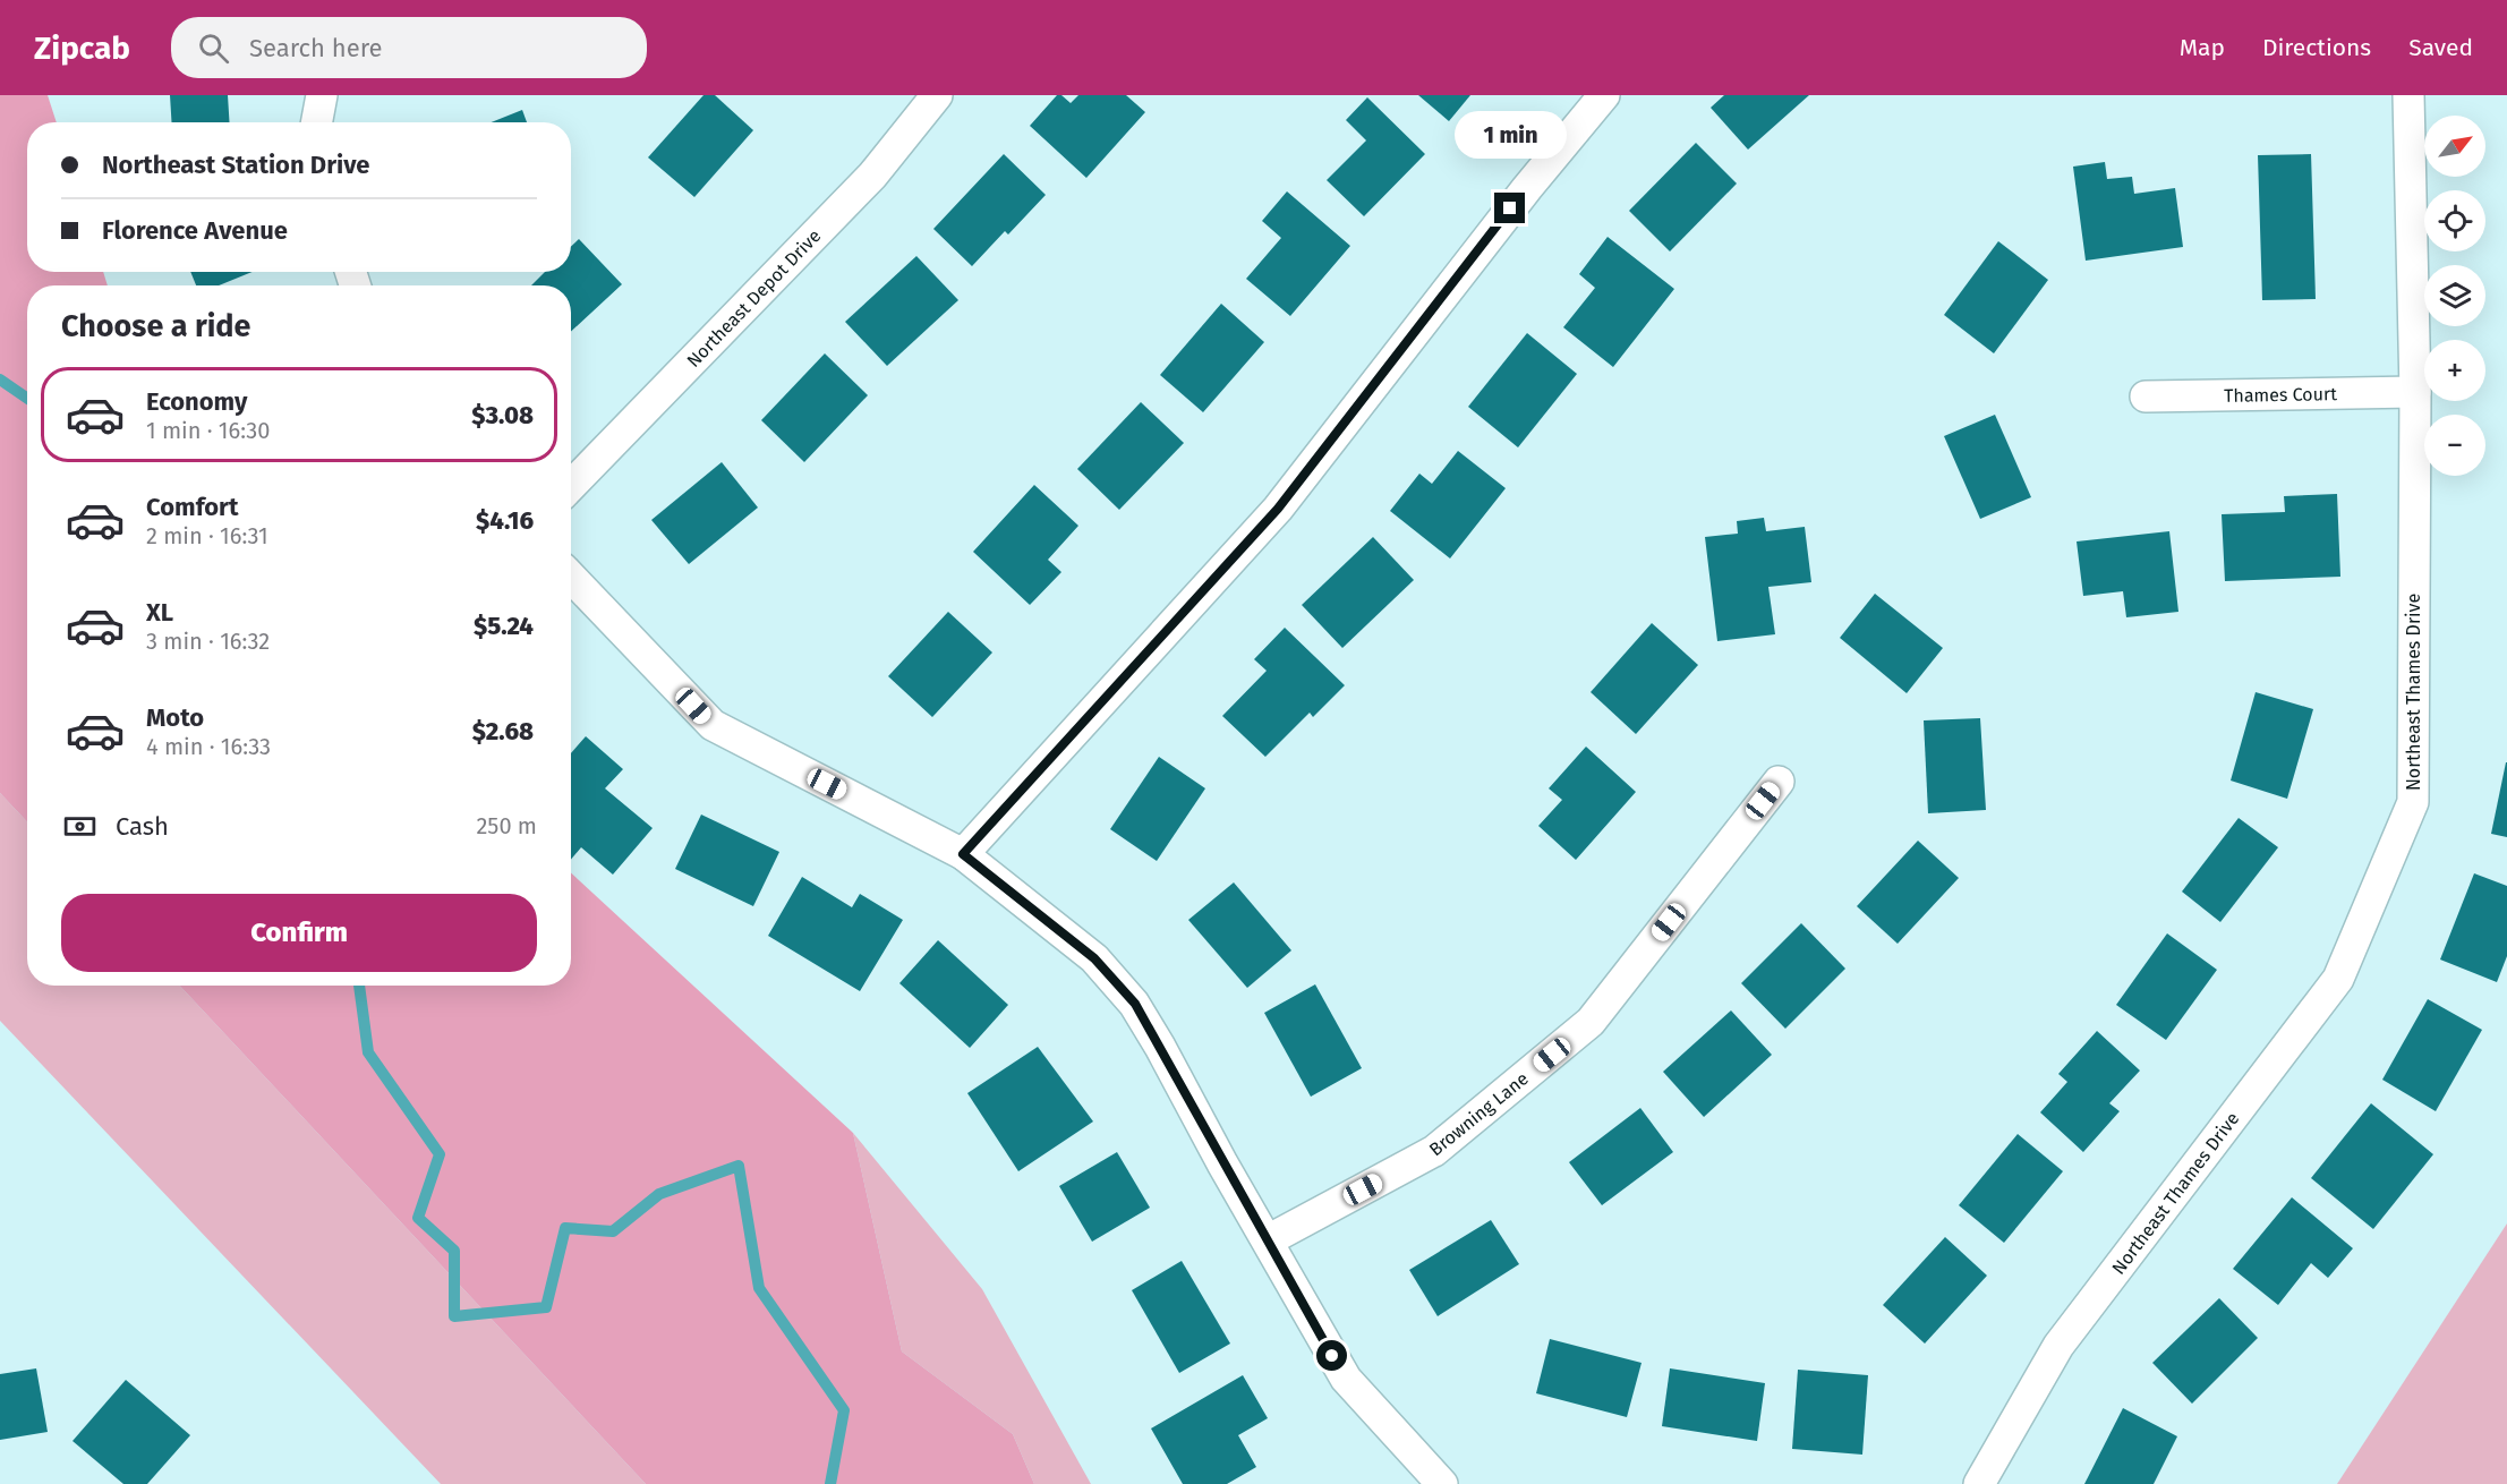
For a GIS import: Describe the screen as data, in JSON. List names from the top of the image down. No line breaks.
{"streets":{"street":["Northeast Depot Drive","Thames Court","Northeast Thames Drive","Browning Lane"]},"crossings":[["Thames Court","Northeast Thames Drive"]],"north":"top right","page":{"header":"Zipcab","search":"Search here","nav":["Map","Directions","Saved"],"bubble":"1 min","map_buttons":["+","−"],"banner":["Northeast Station Drive","Florence Avenue"],"heading":"Choose a ride","list":[{"name":"Economy","note":"1 min · 16:30","value":"$3.08"},{"name":"Comfort","note":"2 min · 16:31","value":"$4.16"},{"name":"XL","note":"3 min · 16:32","value":"$5.24"},{"name":"Moto","note":"4 min · 16:33","value":"$2.68"}],"pay":["Cash","250 m"],"buttons":"Confirm"}}
